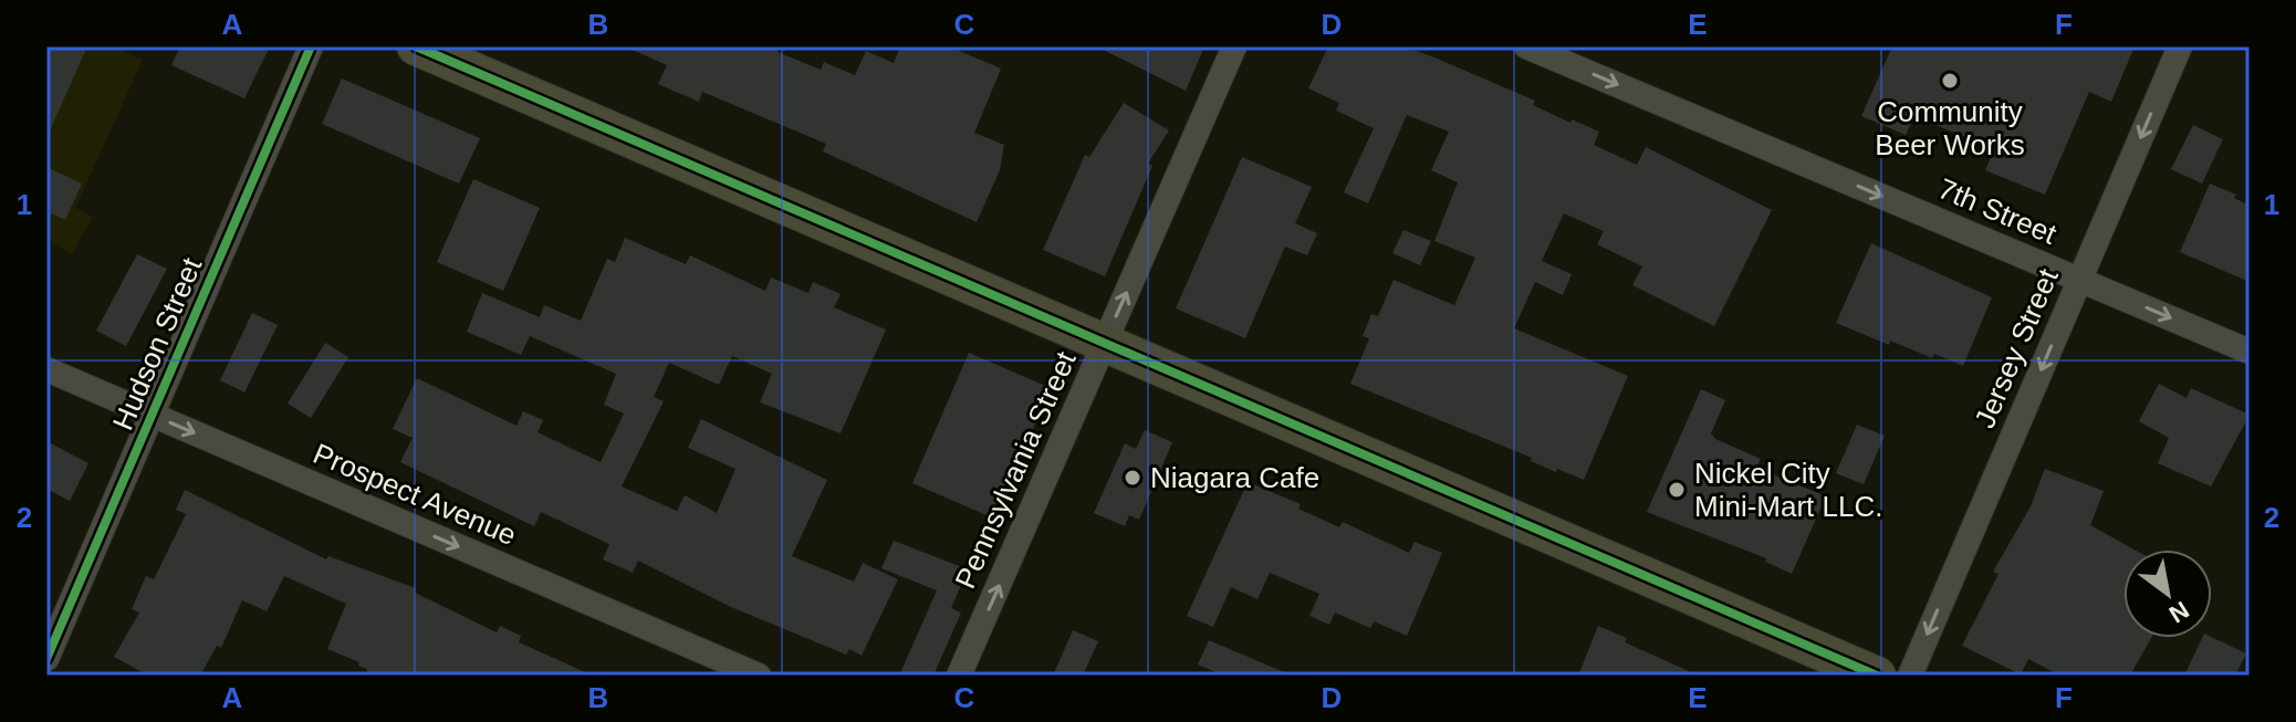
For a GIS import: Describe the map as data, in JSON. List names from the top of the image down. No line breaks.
{"streets":{"street":["7th Street","Hudson Street","Jersey Street","Pennsylvania Street","Prospect Avenue"]},"crossings":[["7th Street","Jersey Street"],["Hudson Street","Prospect Avenue"]],"one_way":["7th Street","Jersey Street","Pennsylvania Street","Prospect Avenue"],"places":["Community Beer Works","Niagara Cafe","Nickel City Mini-Mart LLC."],"north":"bottom right","grid":{"columns":["A","B","C","D","E","F"],"rows":["1","2"]}}
